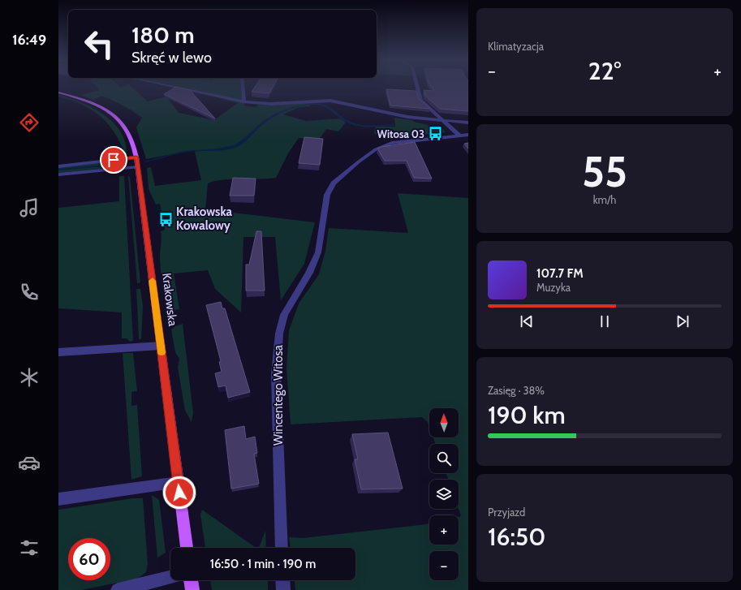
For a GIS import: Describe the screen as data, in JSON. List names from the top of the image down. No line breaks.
{"streets":{"main road":["Krakowska"],"street":["Wincentego Witosa"]},"places":{"bus stop":["Witosa 03","Krakowska Kowalowy"]},"north":"top","page":{"tabs":"16:49","tile":["Klimatyzacja",["55","km/h"],["Zasięg · 38%","190 km"],["Przyjazd","16:50"]],"turn":["180 m","Skręć w lewo"],"heat":["−","22°","+"],"song":["107.7 FM","Muzyka"],"map_buttons":["+","−"],"limit":"60","trip":"16:50 · 1 min · 190 m"}}
